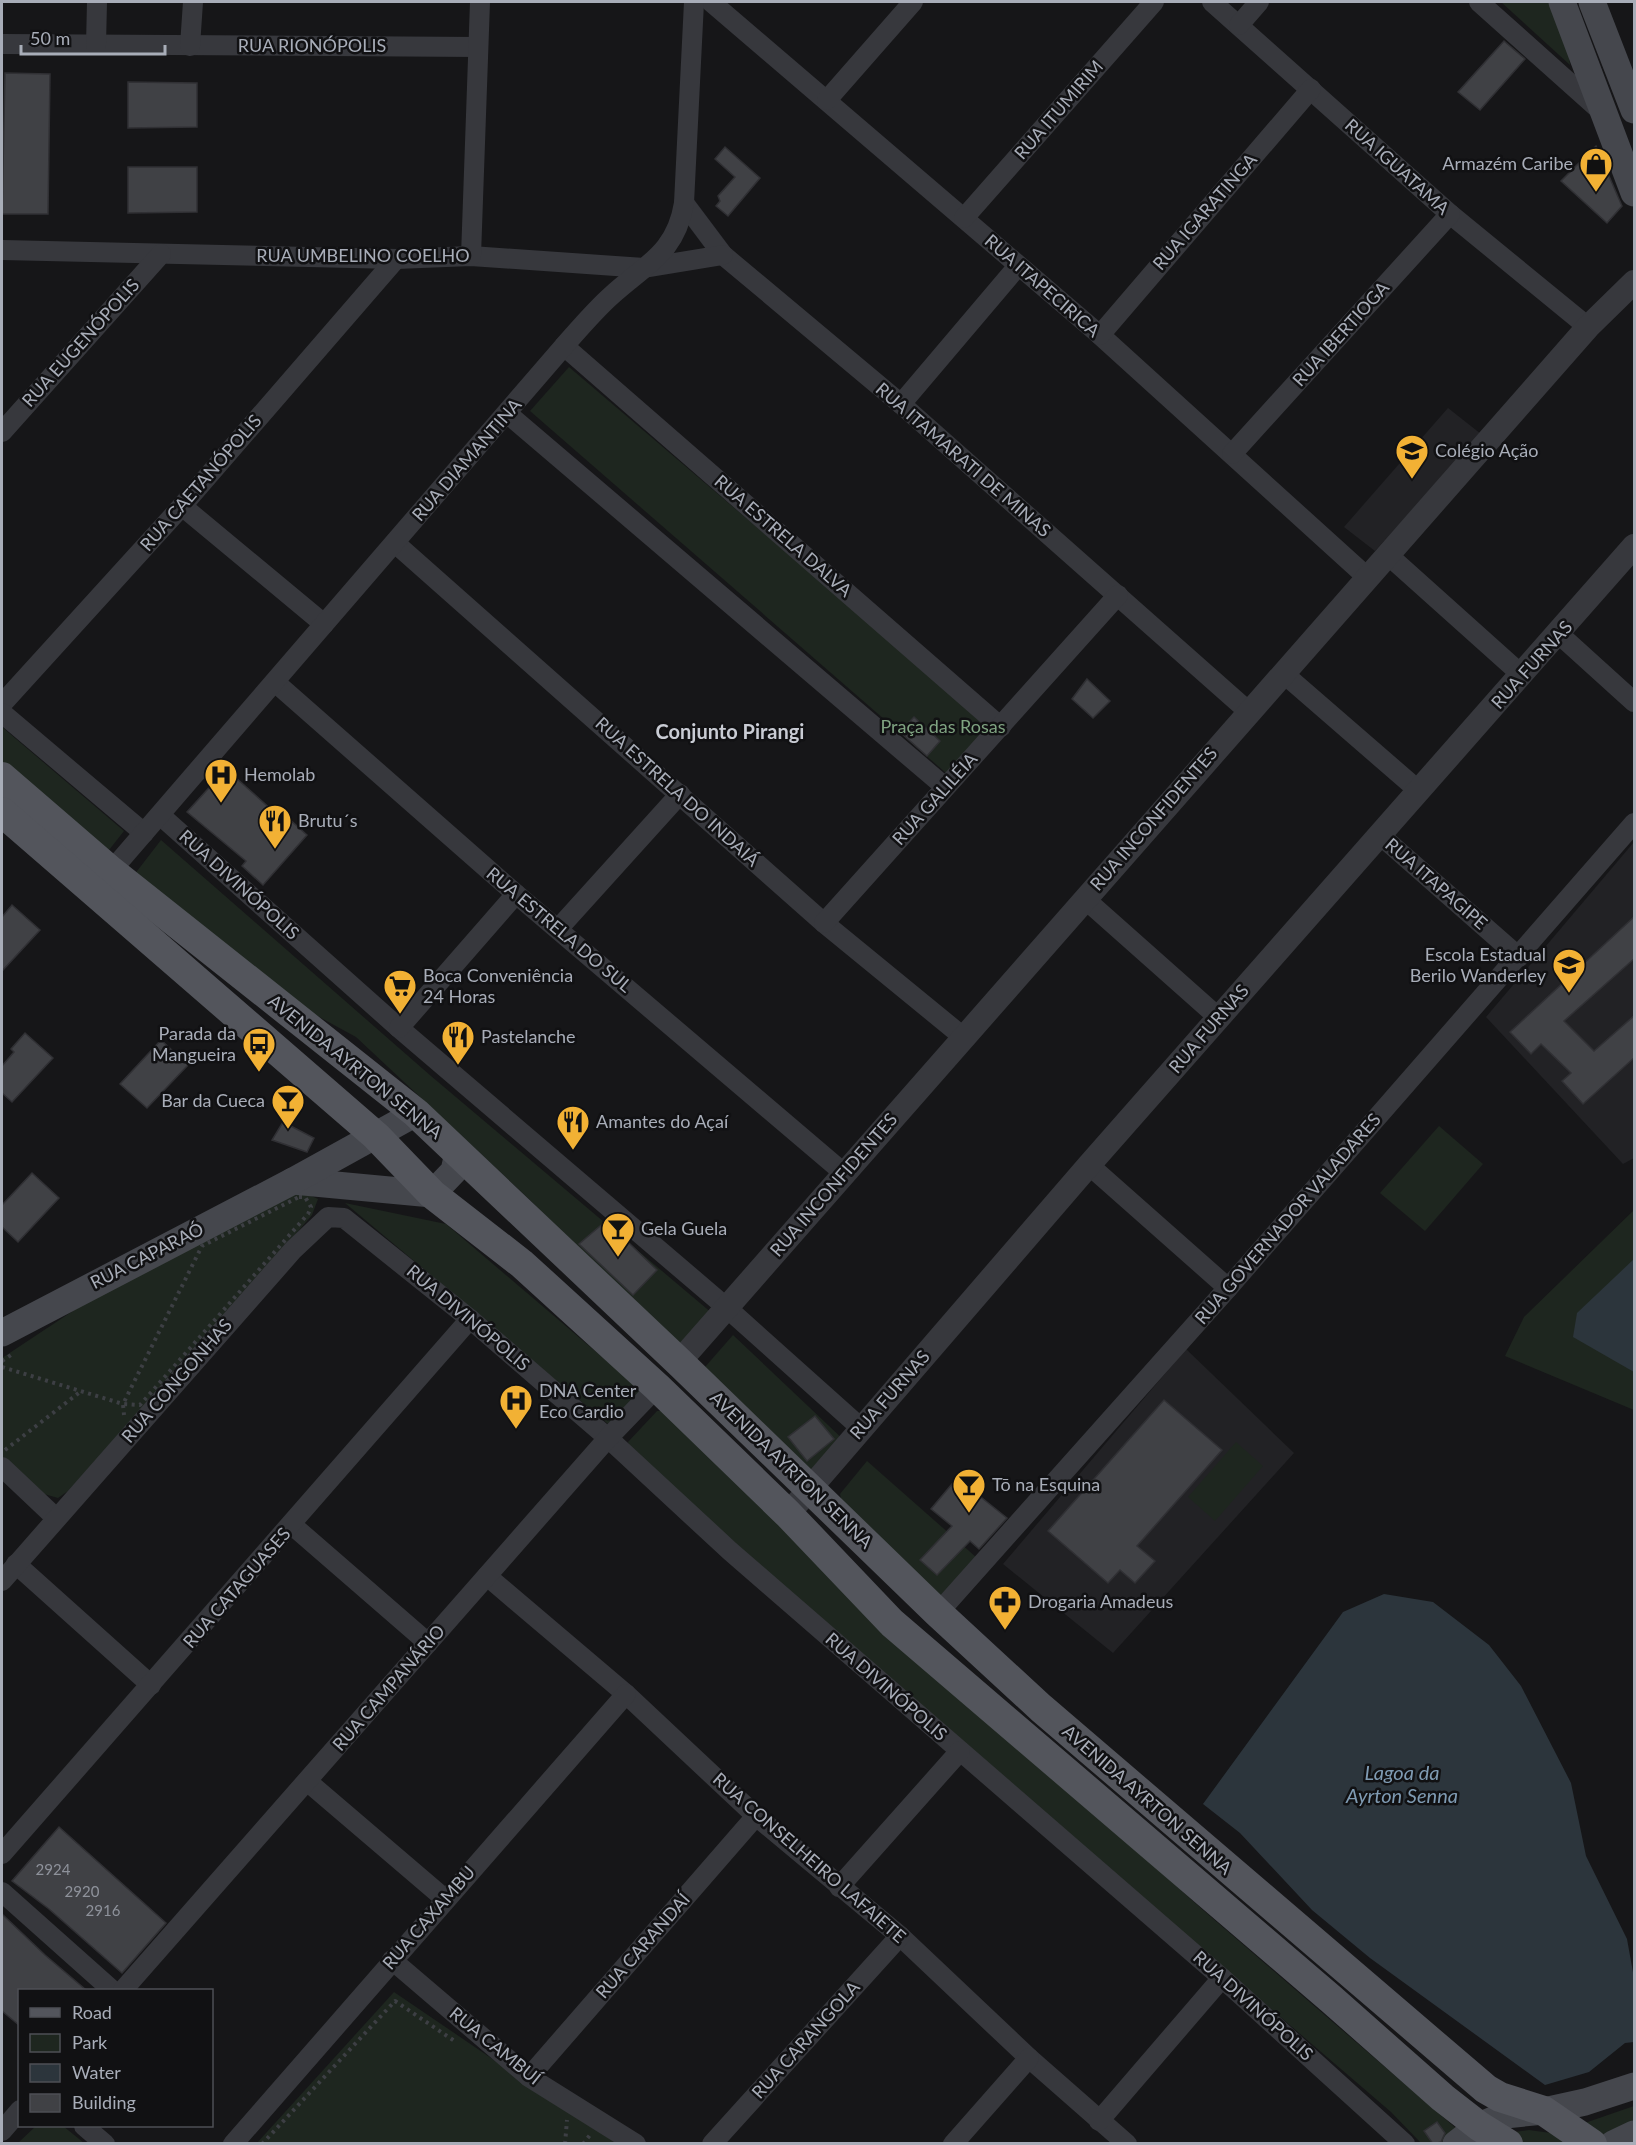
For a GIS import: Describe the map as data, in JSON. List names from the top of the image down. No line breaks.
{"streets":{"main road":["AVENIDA AYRTON SENNA","RUA CAPARAÓ"],"street":["RUA RIONÓPOLIS","RUA ITUMIRIM","RUA IGUATAMA","RUA IGARATINGA","RUA UMBELINO COELHO","RUA ITAPECIRICA","RUA IBERTIOGA","RUA EUGENÓPOLIS","RUA DIAMANTINA","RUA ITAMARATI DE MINAS","RUA CAETANÓPOLIS","RUA ESTRELA DALVA","RUA FURNAS","RUA ESTRELA DO INDAIÁ","RUA GALILÉIA","RUA INCONFIDENTES","RUA ITAPAGIPE","RUA DIVINÓPOLIS","RUA ESTRELA DO SUL","RUA GOVERNADOR VALADARES","RUA CONGONHAS","RUA CATAGUASES","RUA CAMPANÁRIO","RUA CONSELHEIRO LAFAIETE","RUA CAXAMBU","RUA CARANDAÍ","RUA CARANGOLA","RUA CAMBUÍ"]},"crossings":[["RUA ITUMIRIM","RUA ITAPECIRICA"],["RUA IGUATAMA","RUA IGARATINGA"],["RUA IGUATAMA","RUA IBERTIOGA"],["RUA IGUATAMA","RUA INCONFIDENTES"],["RUA IGARATINGA","RUA ITAPECIRICA"],["RUA UMBELINO COELHO","RUA EUGENÓPOLIS"],["RUA UMBELINO COELHO","RUA DIAMANTINA"],["RUA UMBELINO COELHO","RUA ITAMARATI DE MINAS"],["RUA UMBELINO COELHO","RUA CAETANÓPOLIS"],["RUA ITAPECIRICA","RUA IBERTIOGA"],["RUA ITAPECIRICA","RUA INCONFIDENTES"],["RUA DIAMANTINA","RUA ITAMARATI DE MINAS"],["RUA DIAMANTINA","RUA ESTRELA DALVA"],["RUA DIAMANTINA","RUA ESTRELA DO INDAIÁ"],["RUA DIAMANTINA","RUA DIVINÓPOLIS"],["RUA DIAMANTINA","RUA ESTRELA DO SUL"],["RUA DIAMANTINA","AVENIDA AYRTON SENNA"],["RUA ITAMARATI DE MINAS","RUA GALILÉIA"],["RUA ITAMARATI DE MINAS","RUA INCONFIDENTES"],["RUA ESTRELA DALVA","RUA GALILÉIA"],["RUA FURNAS","RUA ITAPAGIPE"],["RUA FURNAS","RUA DIVINÓPOLIS"],["RUA FURNAS","AVENIDA AYRTON SENNA"],["RUA ESTRELA DO INDAIÁ","RUA GALILÉIA"],["RUA ESTRELA DO INDAIÁ","RUA INCONFIDENTES"],["RUA INCONFIDENTES","RUA DIVINÓPOLIS"],["RUA INCONFIDENTES","RUA ESTRELA DO SUL"],["RUA INCONFIDENTES","AVENIDA AYRTON SENNA"],["RUA ITAPAGIPE","RUA GOVERNADOR VALADARES"],["RUA DIVINÓPOLIS","RUA CONGONHAS"],["RUA DIVINÓPOLIS","RUA CATAGUASES"],["RUA DIVINÓPOLIS","RUA CAMPANÁRIO"],["AVENIDA AYRTON SENNA","RUA GOVERNADOR VALADARES"],["AVENIDA AYRTON SENNA","RUA CAPARAÓ"],["AVENIDA AYRTON SENNA","RUA CAMPANÁRIO"],["RUA CAMPANÁRIO","RUA CONSELHEIRO LAFAIETE"],["RUA CONSELHEIRO LAFAIETE","RUA CAXAMBU"],["RUA CONSELHEIRO LAFAIETE","RUA CARANDAÍ"],["RUA CONSELHEIRO LAFAIETE","RUA CARANGOLA"],["RUA CAXAMBU","RUA CAMBUÍ"],["RUA CARANDAÍ","RUA CAMBUÍ"]],"districts":["Conjunto Pirangi"],"water":["Lagoa da Ayrton Senna"],"parks":["Praça das Rosas"],"places":{"shop":["Armazém Caribe"],"school or university":["Colégio Ação","Escola Estadual Berilo Wanderley"],"hospital":["Hemolab","DNA Center Eco Cardio"],"restaurant":["Brutu´s","Pastelanche","Amantes do Açaí"],"supermarket":["Boca Conveniência 24 Horas"],"bus stop":["Parada da Mangueira"],"bar":["Bar da Cueca","Gela Guela","Tō na Esquina"],"pharmacy":["Drogaria Amadeus"]},"house_numbers":["2924","2920","2916"],"legend":["Road","Park","Water","Building"],"scale_bar":"50 m"}
